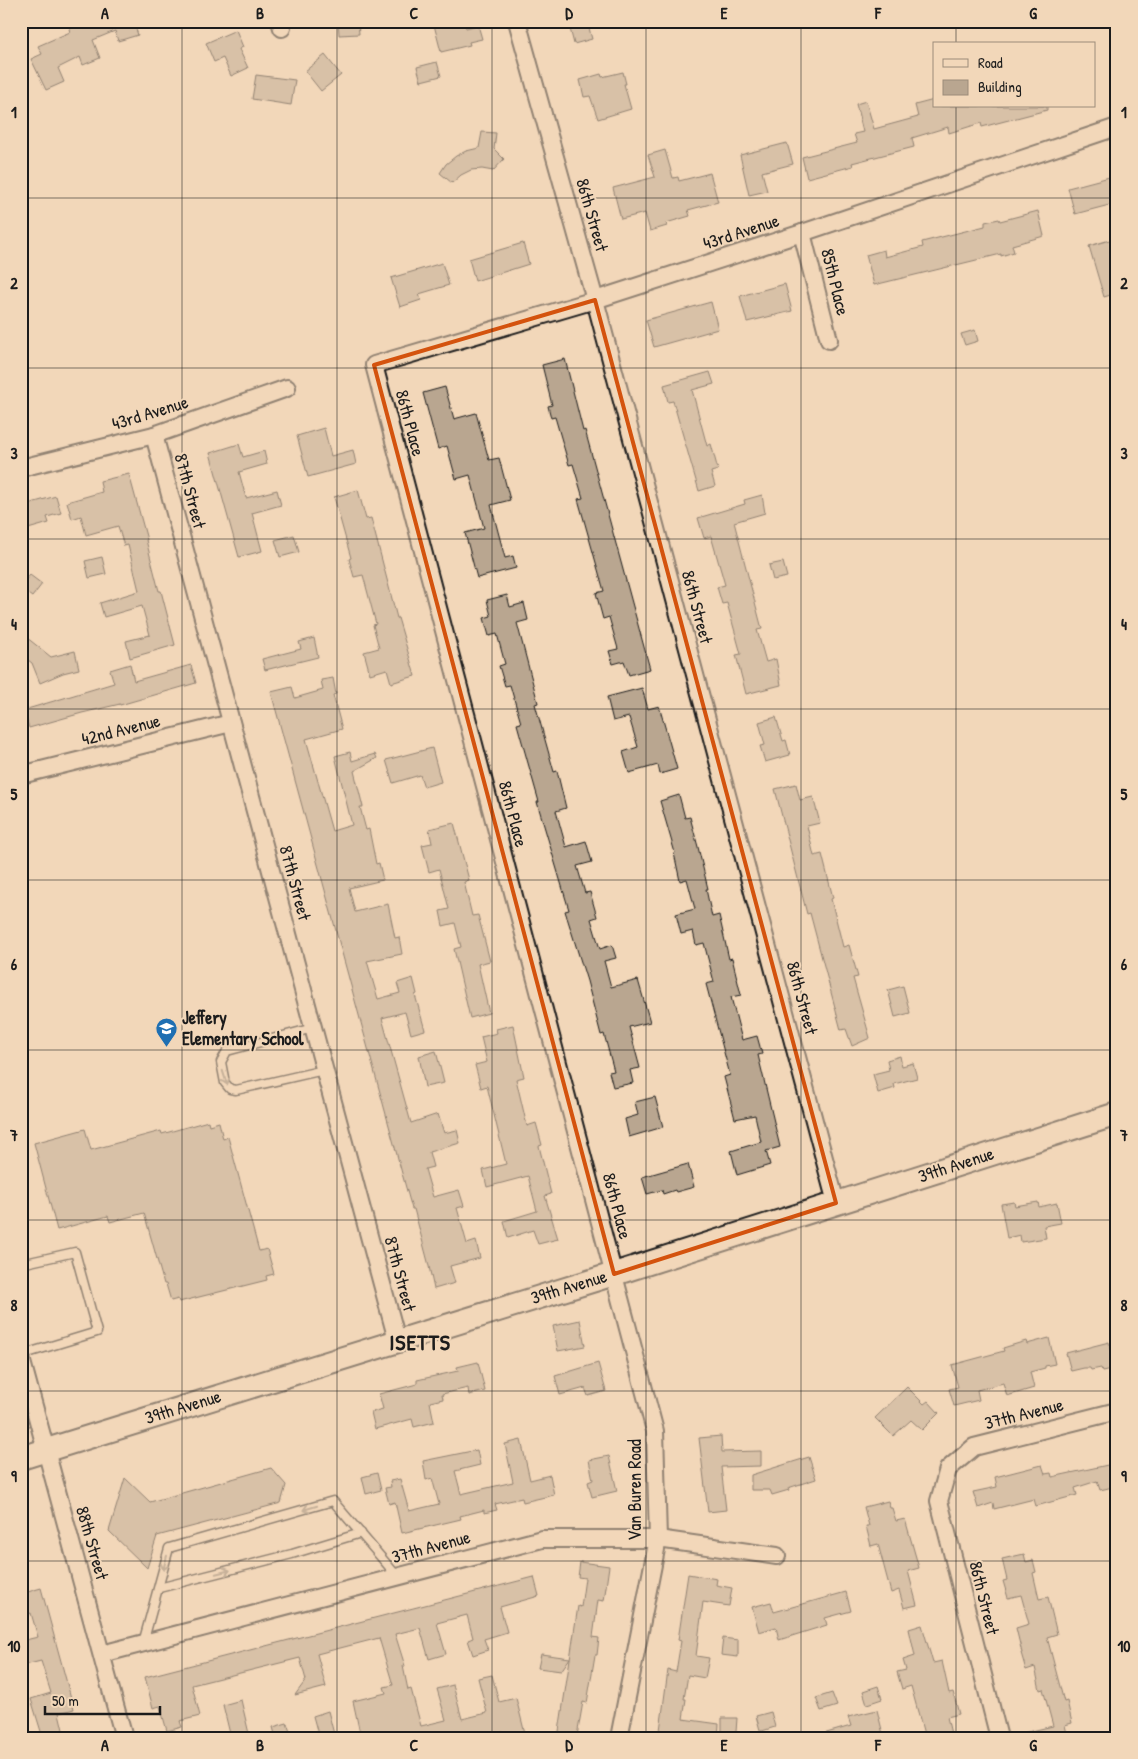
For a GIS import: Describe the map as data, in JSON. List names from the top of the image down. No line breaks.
{"streets":{"main road":["39th Avenue"],"street":["86th Street","43rd Avenue","85th Place","86th Place","87th Street","42nd Avenue","37th Avenue","Van Buren Road","88th Street"]},"crossings":[["86th Street","43rd Avenue"],["86th Street","39th Avenue"],["86th Street","37th Avenue"],["43rd Avenue","85th Place"],["43rd Avenue","86th Place"],["43rd Avenue","87th Street"],["86th Place","39th Avenue"],["86th Place","Van Buren Road"],["87th Street","42nd Avenue"],["87th Street","39th Avenue"],["39th Avenue","Van Buren Road"],["39th Avenue","88th Street"],["37th Avenue","Van Buren Road"],["37th Avenue","88th Street"]],"districts":["ISETTS"],"places":{"school or university":["Jeffery Elementary School"]},"legend":["Road","Building"],"scale_bar":"50 m","grid":{"columns":["A","B","C","D","E","F","G"],"rows":["1","2","3","4","5","6","7","8","9","10"]}}
